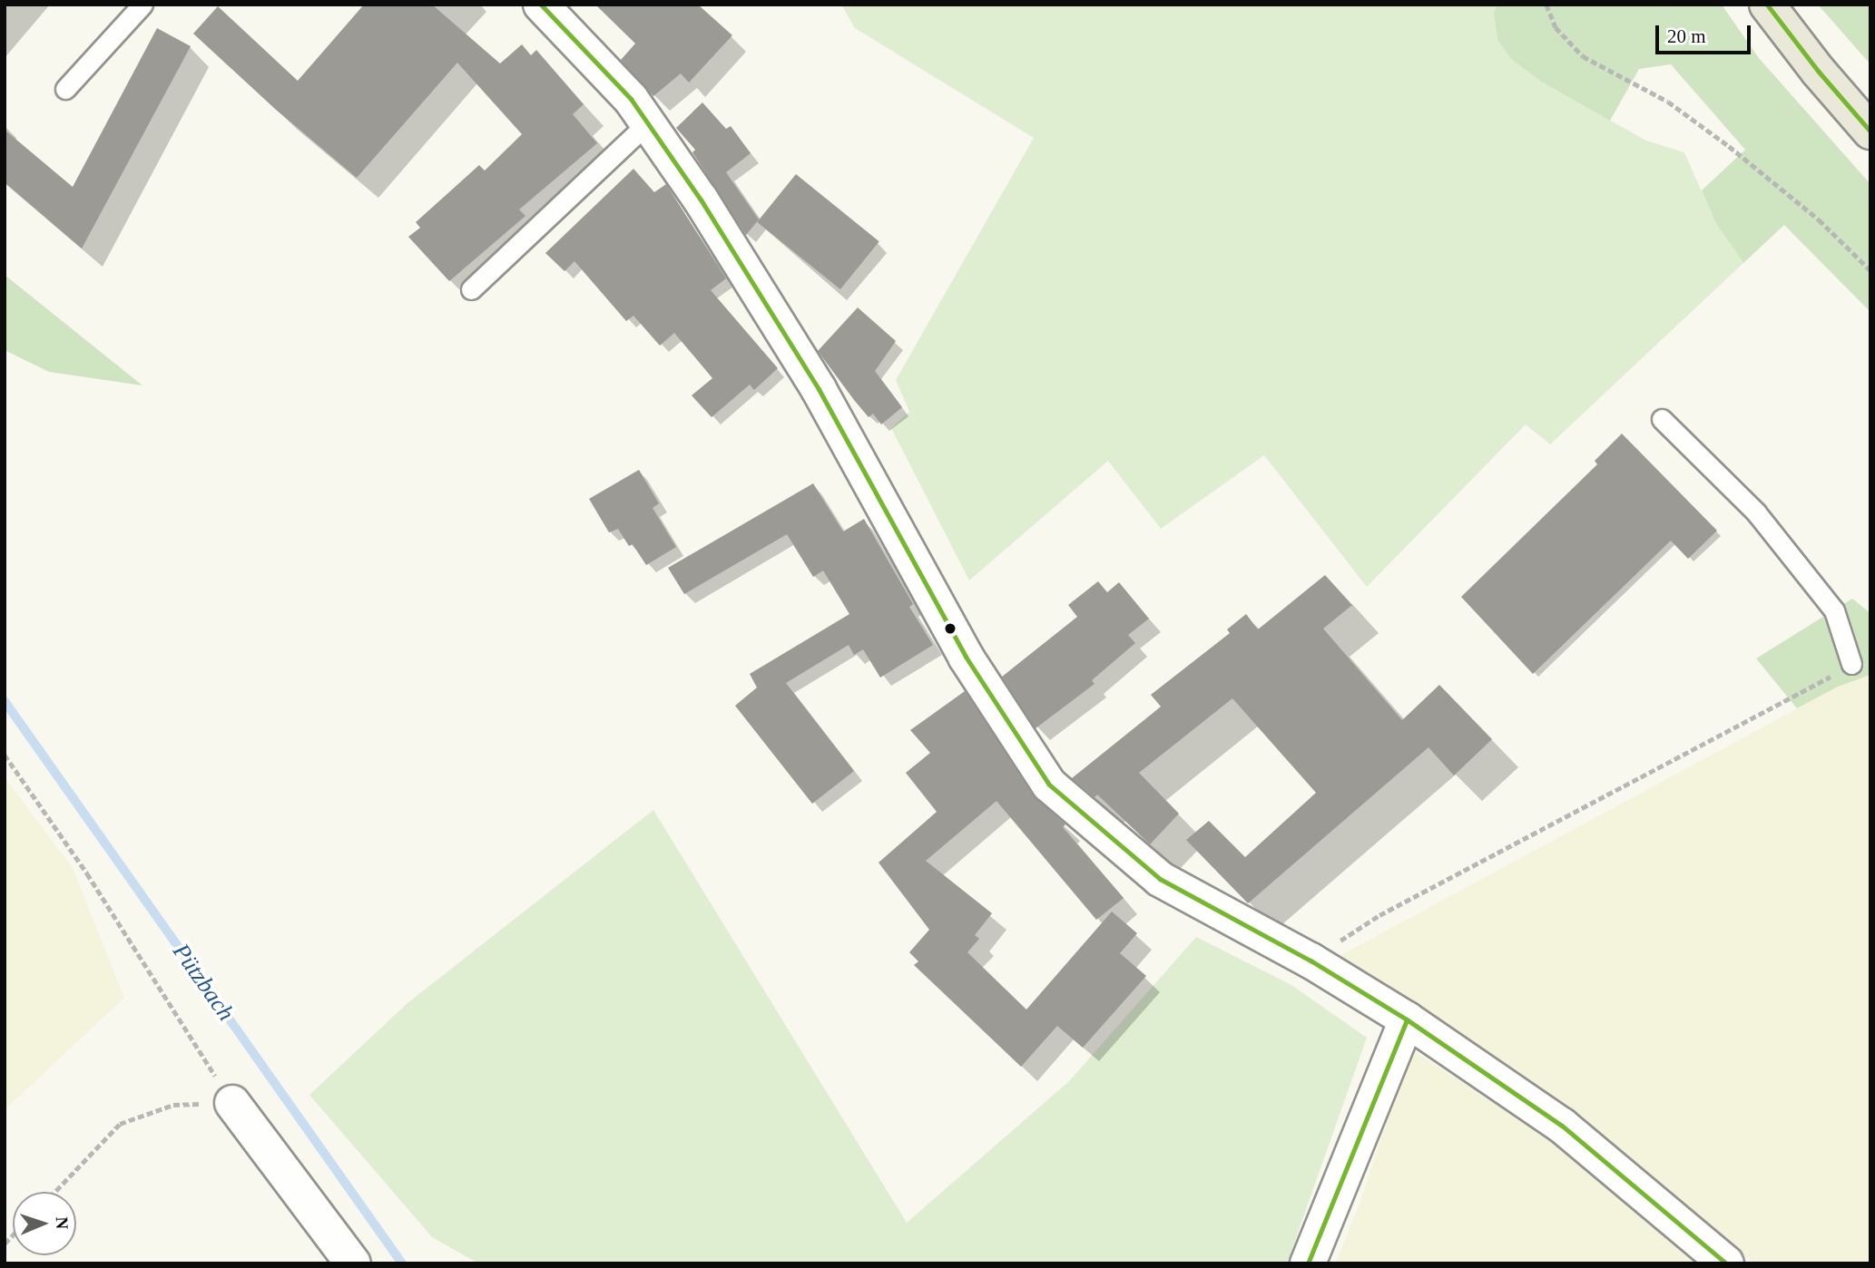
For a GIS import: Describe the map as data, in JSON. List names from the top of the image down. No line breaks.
{"water":["Pützbach"],"scale_bar":"20 m","north":"right"}
